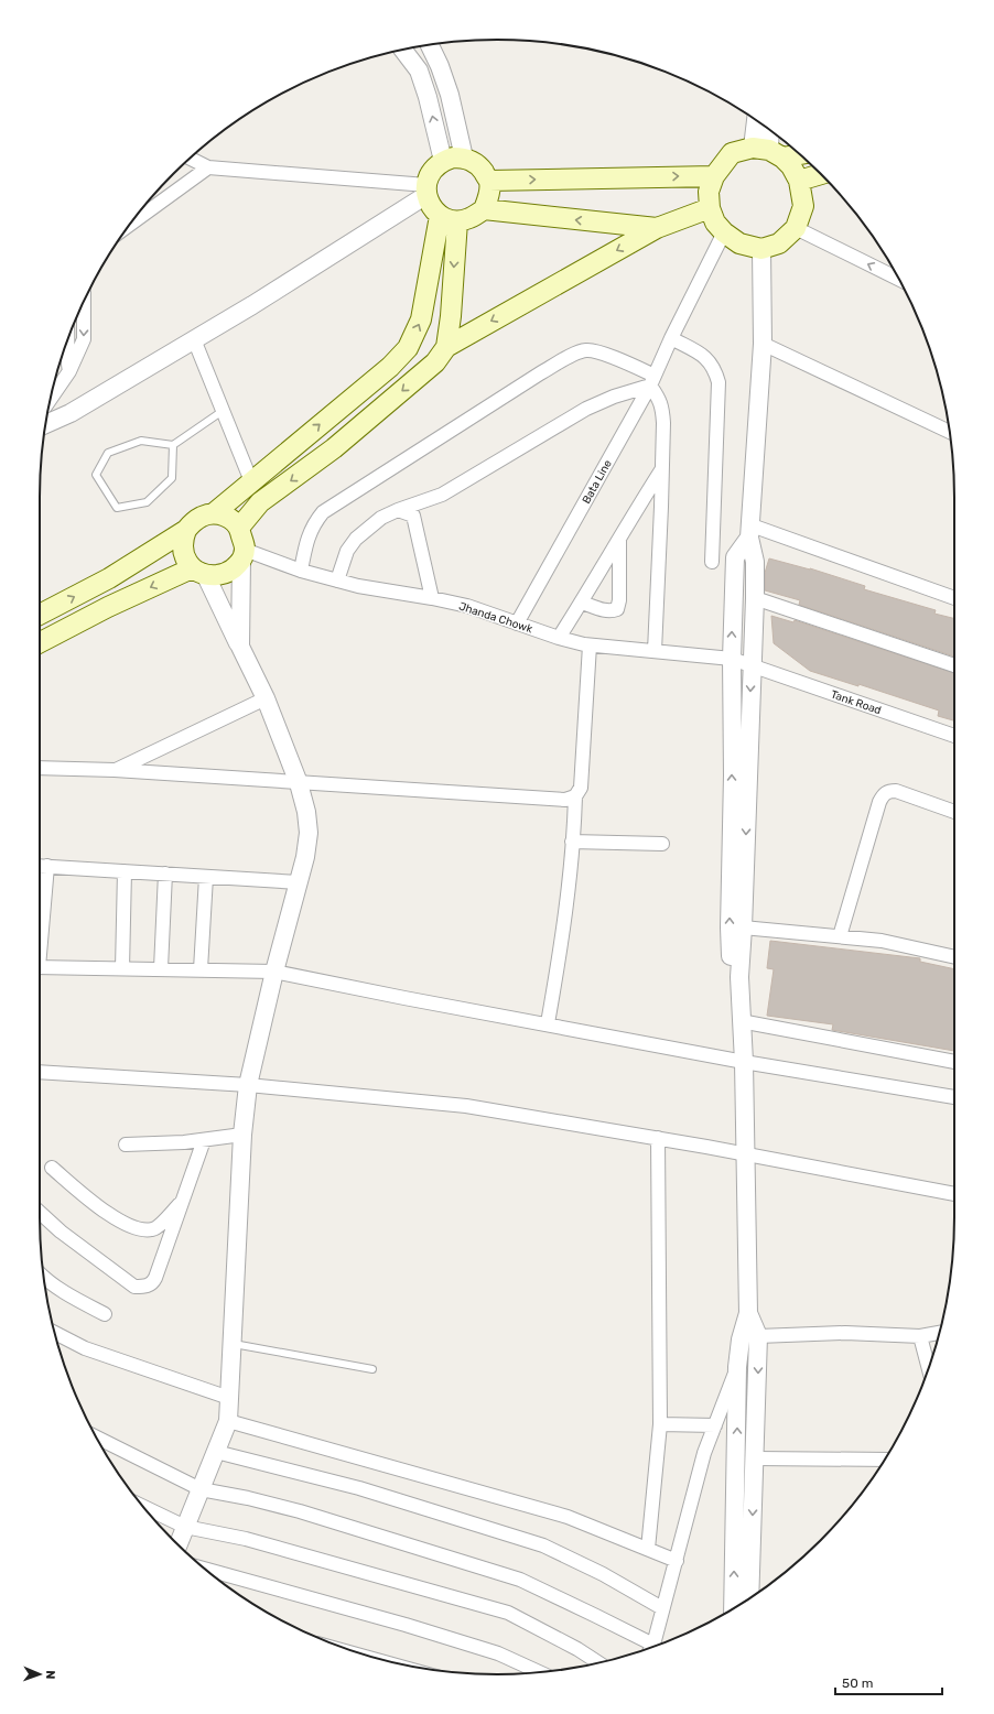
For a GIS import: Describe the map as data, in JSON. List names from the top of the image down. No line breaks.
{"streets":{"street":["Bata Line","Jhanda Chowk","Tank Road"]},"crossings":[["Bata Line","Jhanda Chowk"],["Jhanda Chowk","Tank Road"]],"scale_bar":"50 m","north":"right"}
